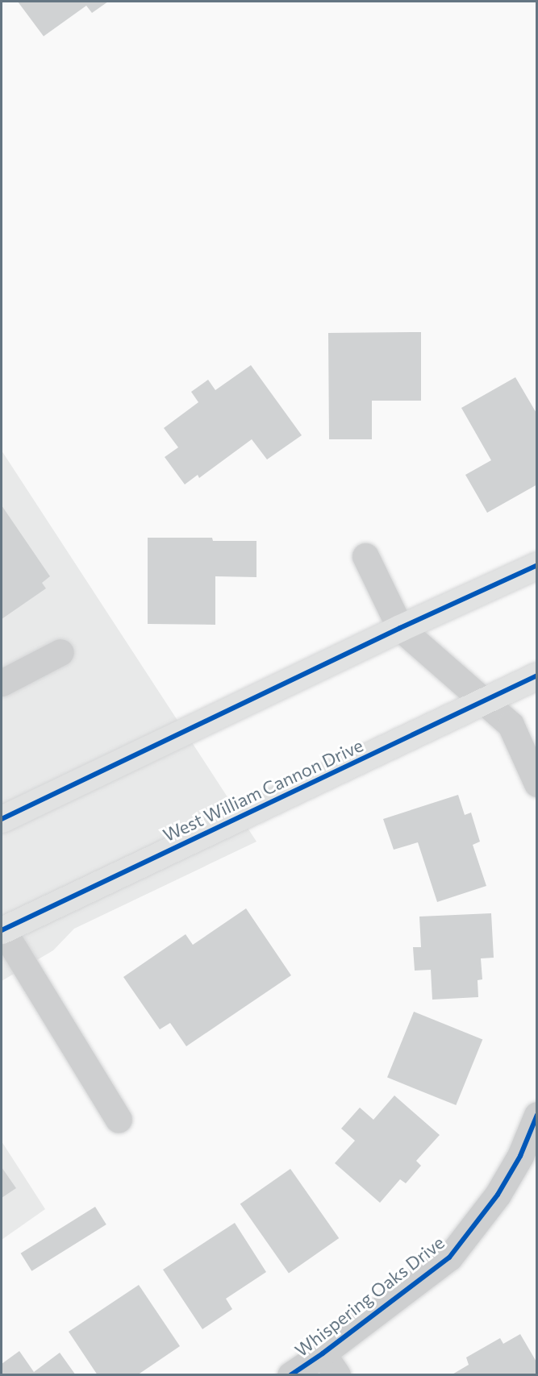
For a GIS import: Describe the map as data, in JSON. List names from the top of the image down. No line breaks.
{"streets":{"main road":["West William Cannon Drive"],"street":["Whispering Oaks Drive"]}}
